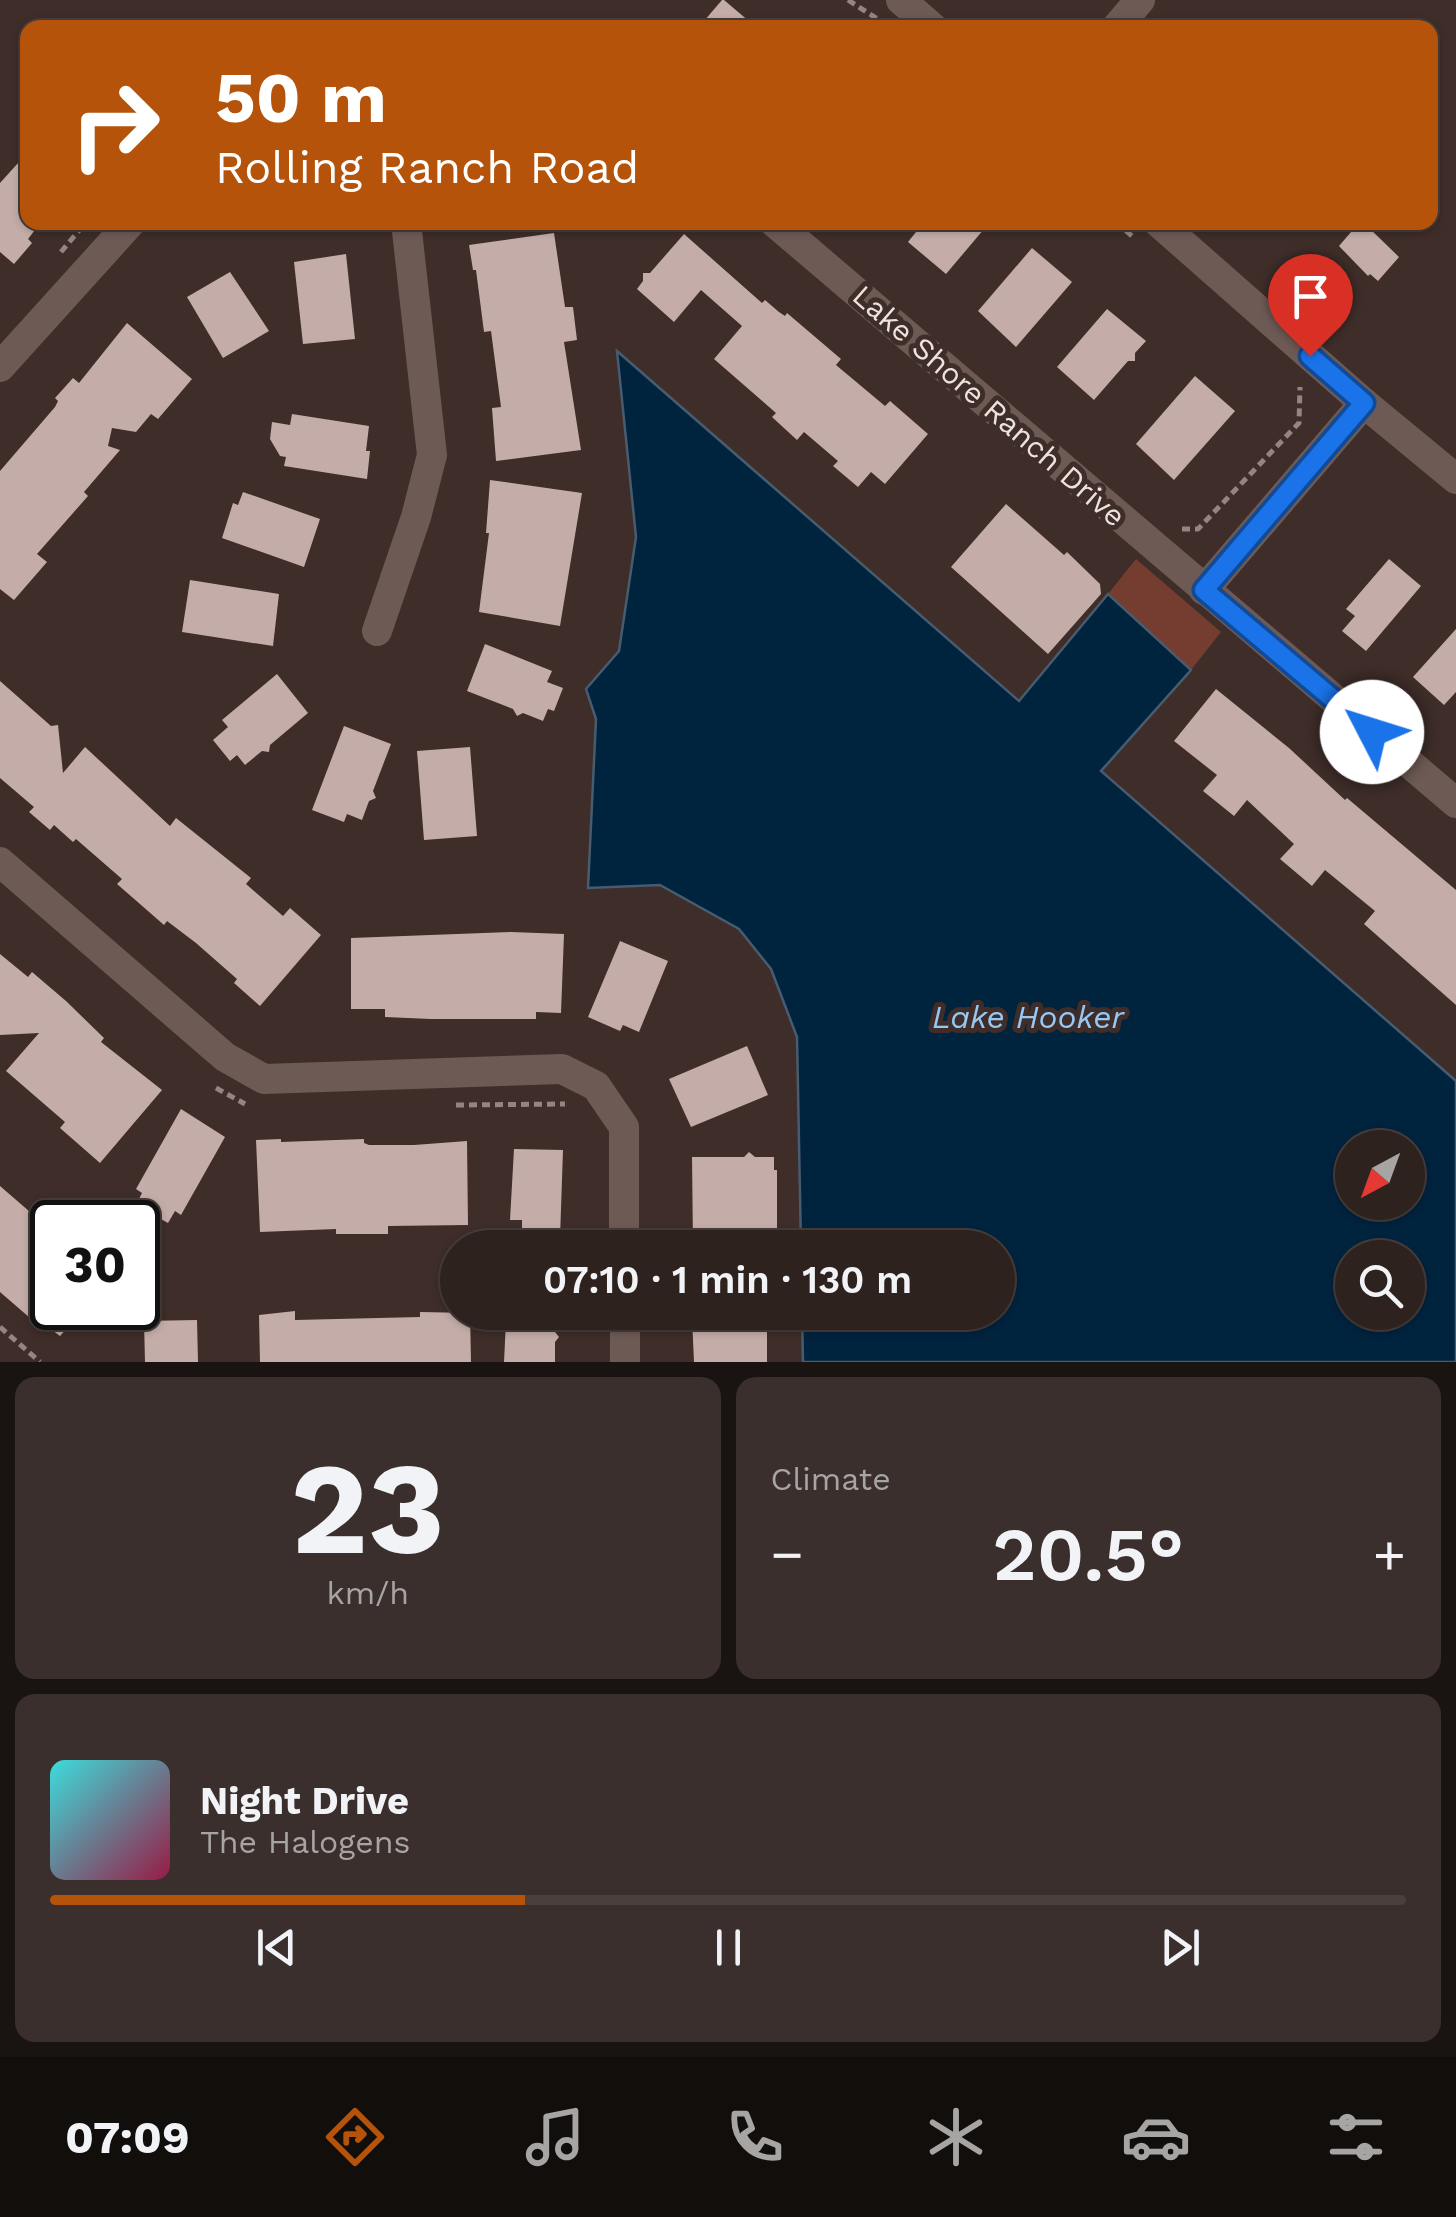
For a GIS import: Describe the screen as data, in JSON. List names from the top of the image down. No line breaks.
{"streets":{"street":["Lake Shore Ranch Drive"]},"water":["Lake Hooker"],"north":"bottom left","page":{"turn":["50 m","Rolling Ranch Road"],"limit":"30","trip":"07:10 · 1 min · 130 m","tile":[["23","km/h"],"Climate"],"heat":["−","20.5°","+"],"song":["Night Drive","The Halogens"],"tabs":"07:09"}}
